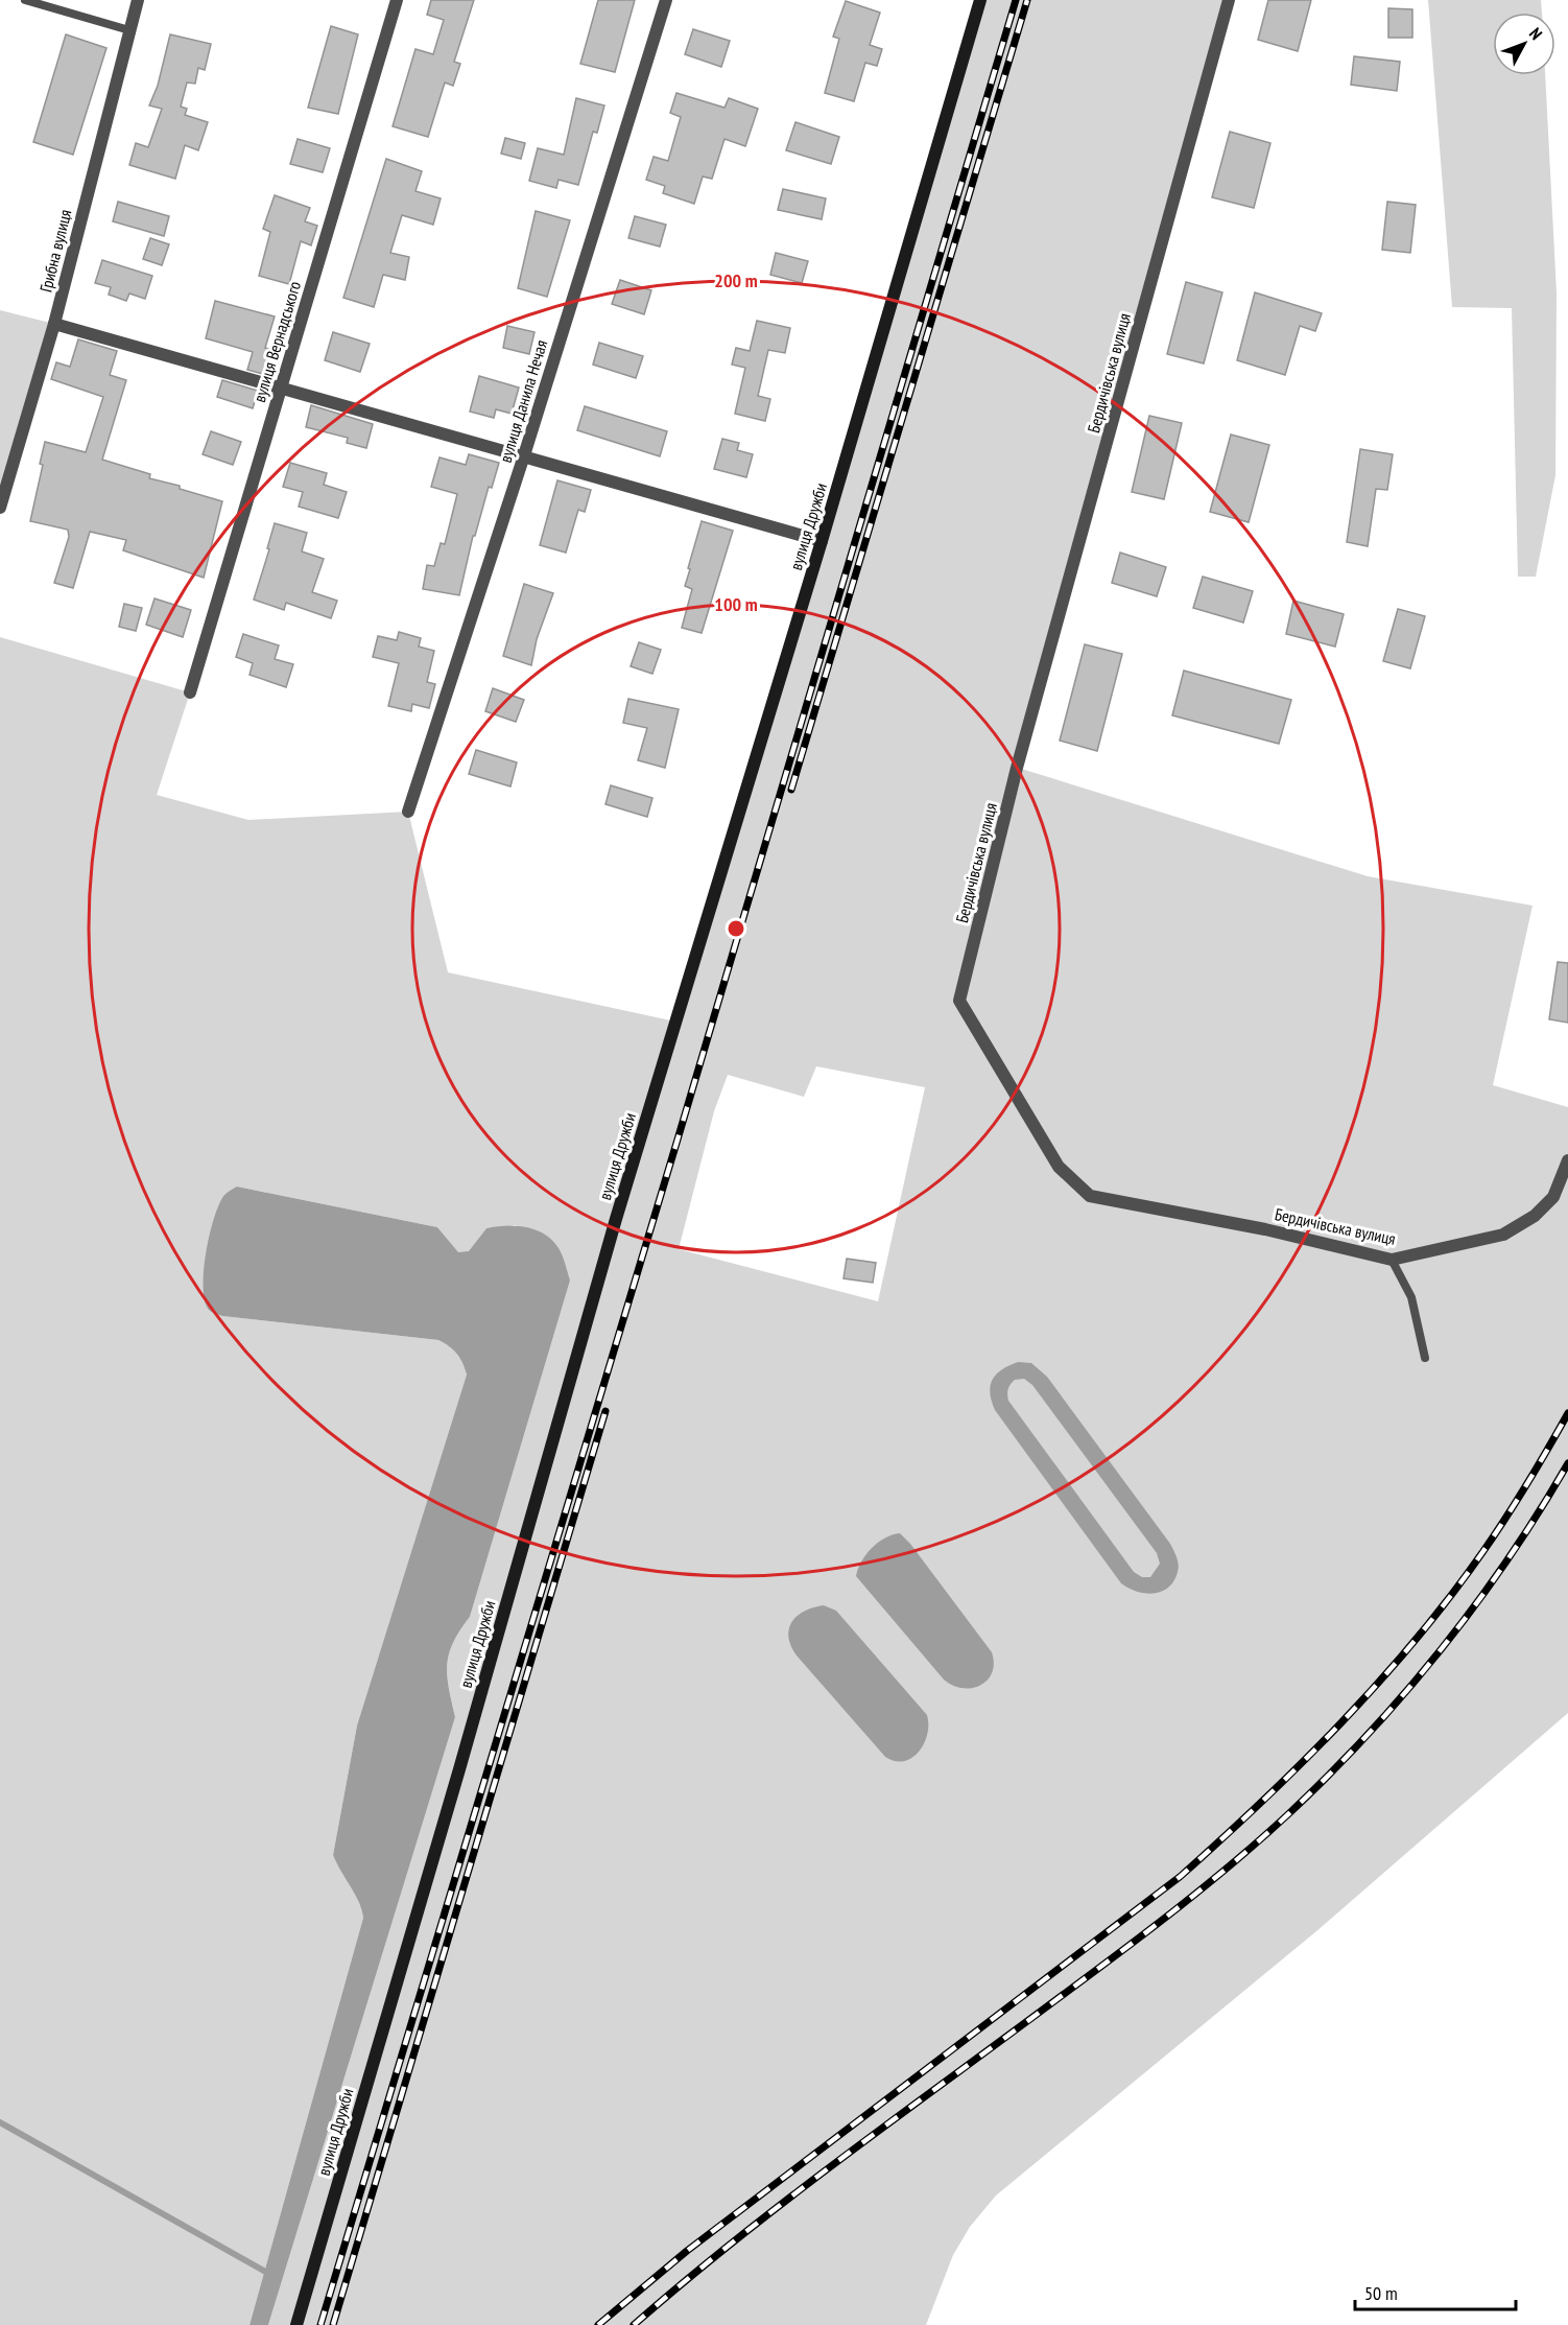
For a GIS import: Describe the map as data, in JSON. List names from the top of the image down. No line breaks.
{"streets":{"street":["Грибна вулиця","вулиця Вернадського","Бердичівська вулиця","вулиця Данила Нечая","вулиця Дружби"]},"scale_bar":"50 m","north":"top right","rings":["200 m","100 m"]}
